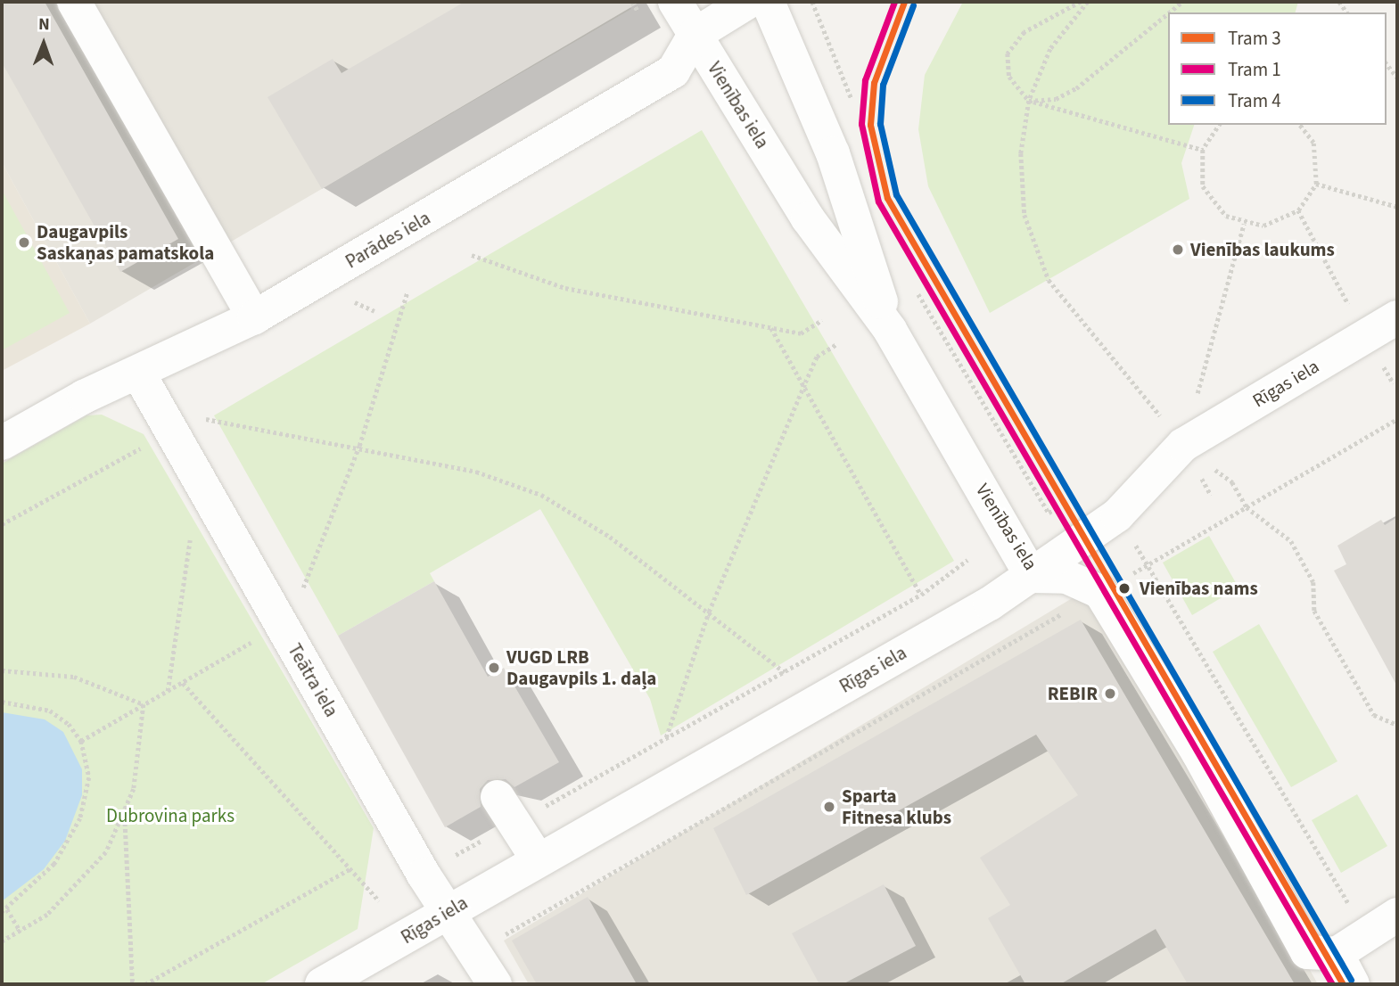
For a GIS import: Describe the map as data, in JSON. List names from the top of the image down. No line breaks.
{"streets":{"street":["Vienības iela","Parādes iela","Rīgas iela","Teātra iela"]},"crossings":[["Vienības iela","Parādes iela"],["Vienības iela","Rīgas iela"],["Parādes iela","Teātra iela"],["Rīgas iela","Teātra iela"]],"parks":["Dubrovina parks"],"places":["Daugavpils Saskaņas pamatskola","Vienības laukums","Vienības nams","VUGD LRB Daugavpils 1. daļa","REBIR","Sparta Fitnesa klubs"],"lines":["tram line 3","tram line 1","tram line 4"],"legend":["Tram 3","Tram 1","Tram 4"],"north":"top"}
